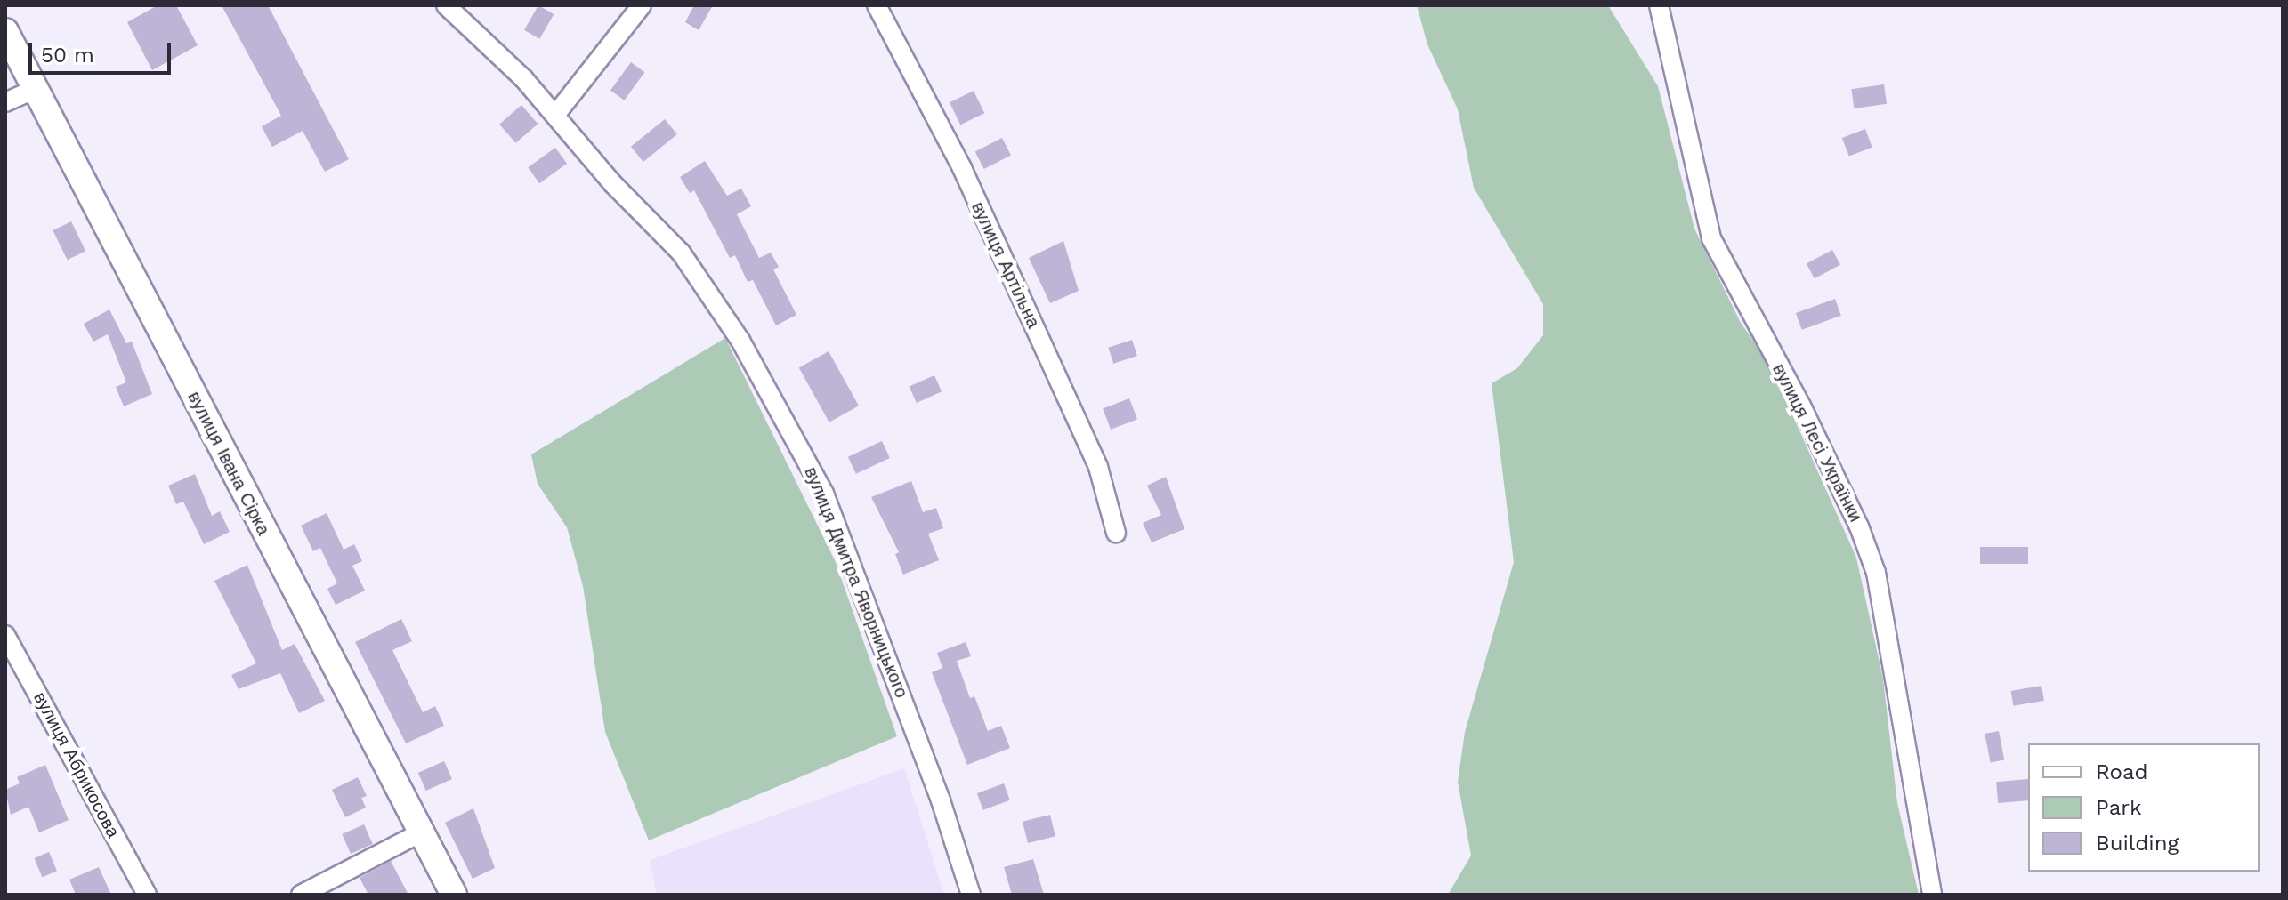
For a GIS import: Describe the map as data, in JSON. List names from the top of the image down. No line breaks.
{"streets":{"street":["вулиця Артільна","вулиця Лесі Українки","вулиця Івана Сірка","вулиця Дмитра Яворницького","вулиця Абрикосова"]},"legend":["Road","Park","Building"],"scale_bar":"50 m"}
